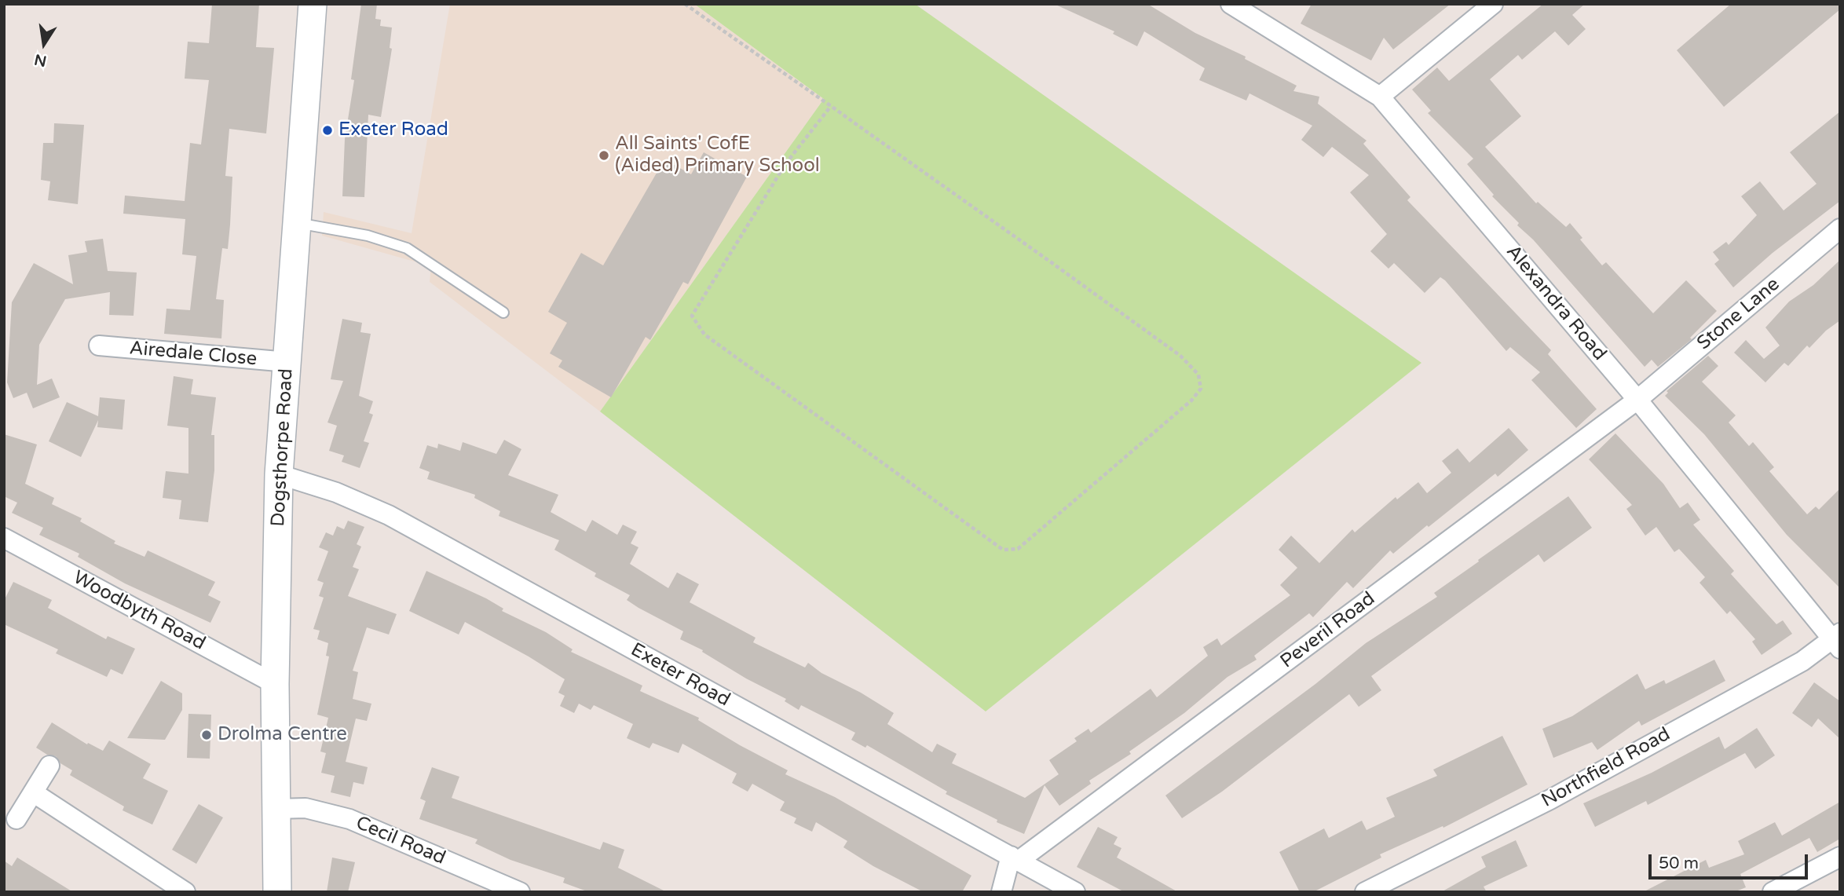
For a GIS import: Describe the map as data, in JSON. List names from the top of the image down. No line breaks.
{"streets":{"street":["Alexandra Road","Stone Lane","Airedale Close","Dogsthorpe Road","Woodbyth Road","Peveril Road","Exeter Road","Northfield Road","Cecil Road"]},"crossings":[["Alexandra Road","Stone Lane"],["Alexandra Road","Peveril Road"],["Alexandra Road","Northfield Road"],["Stone Lane","Peveril Road"],["Airedale Close","Dogsthorpe Road"],["Dogsthorpe Road","Woodbyth Road"],["Dogsthorpe Road","Exeter Road"],["Dogsthorpe Road","Cecil Road"],["Peveril Road","Exeter Road"]],"places":["Exeter Road","All Saints' CofE (Aided) Primary School","Drolma Centre"],"scale_bar":"50 m","north":"bottom"}
